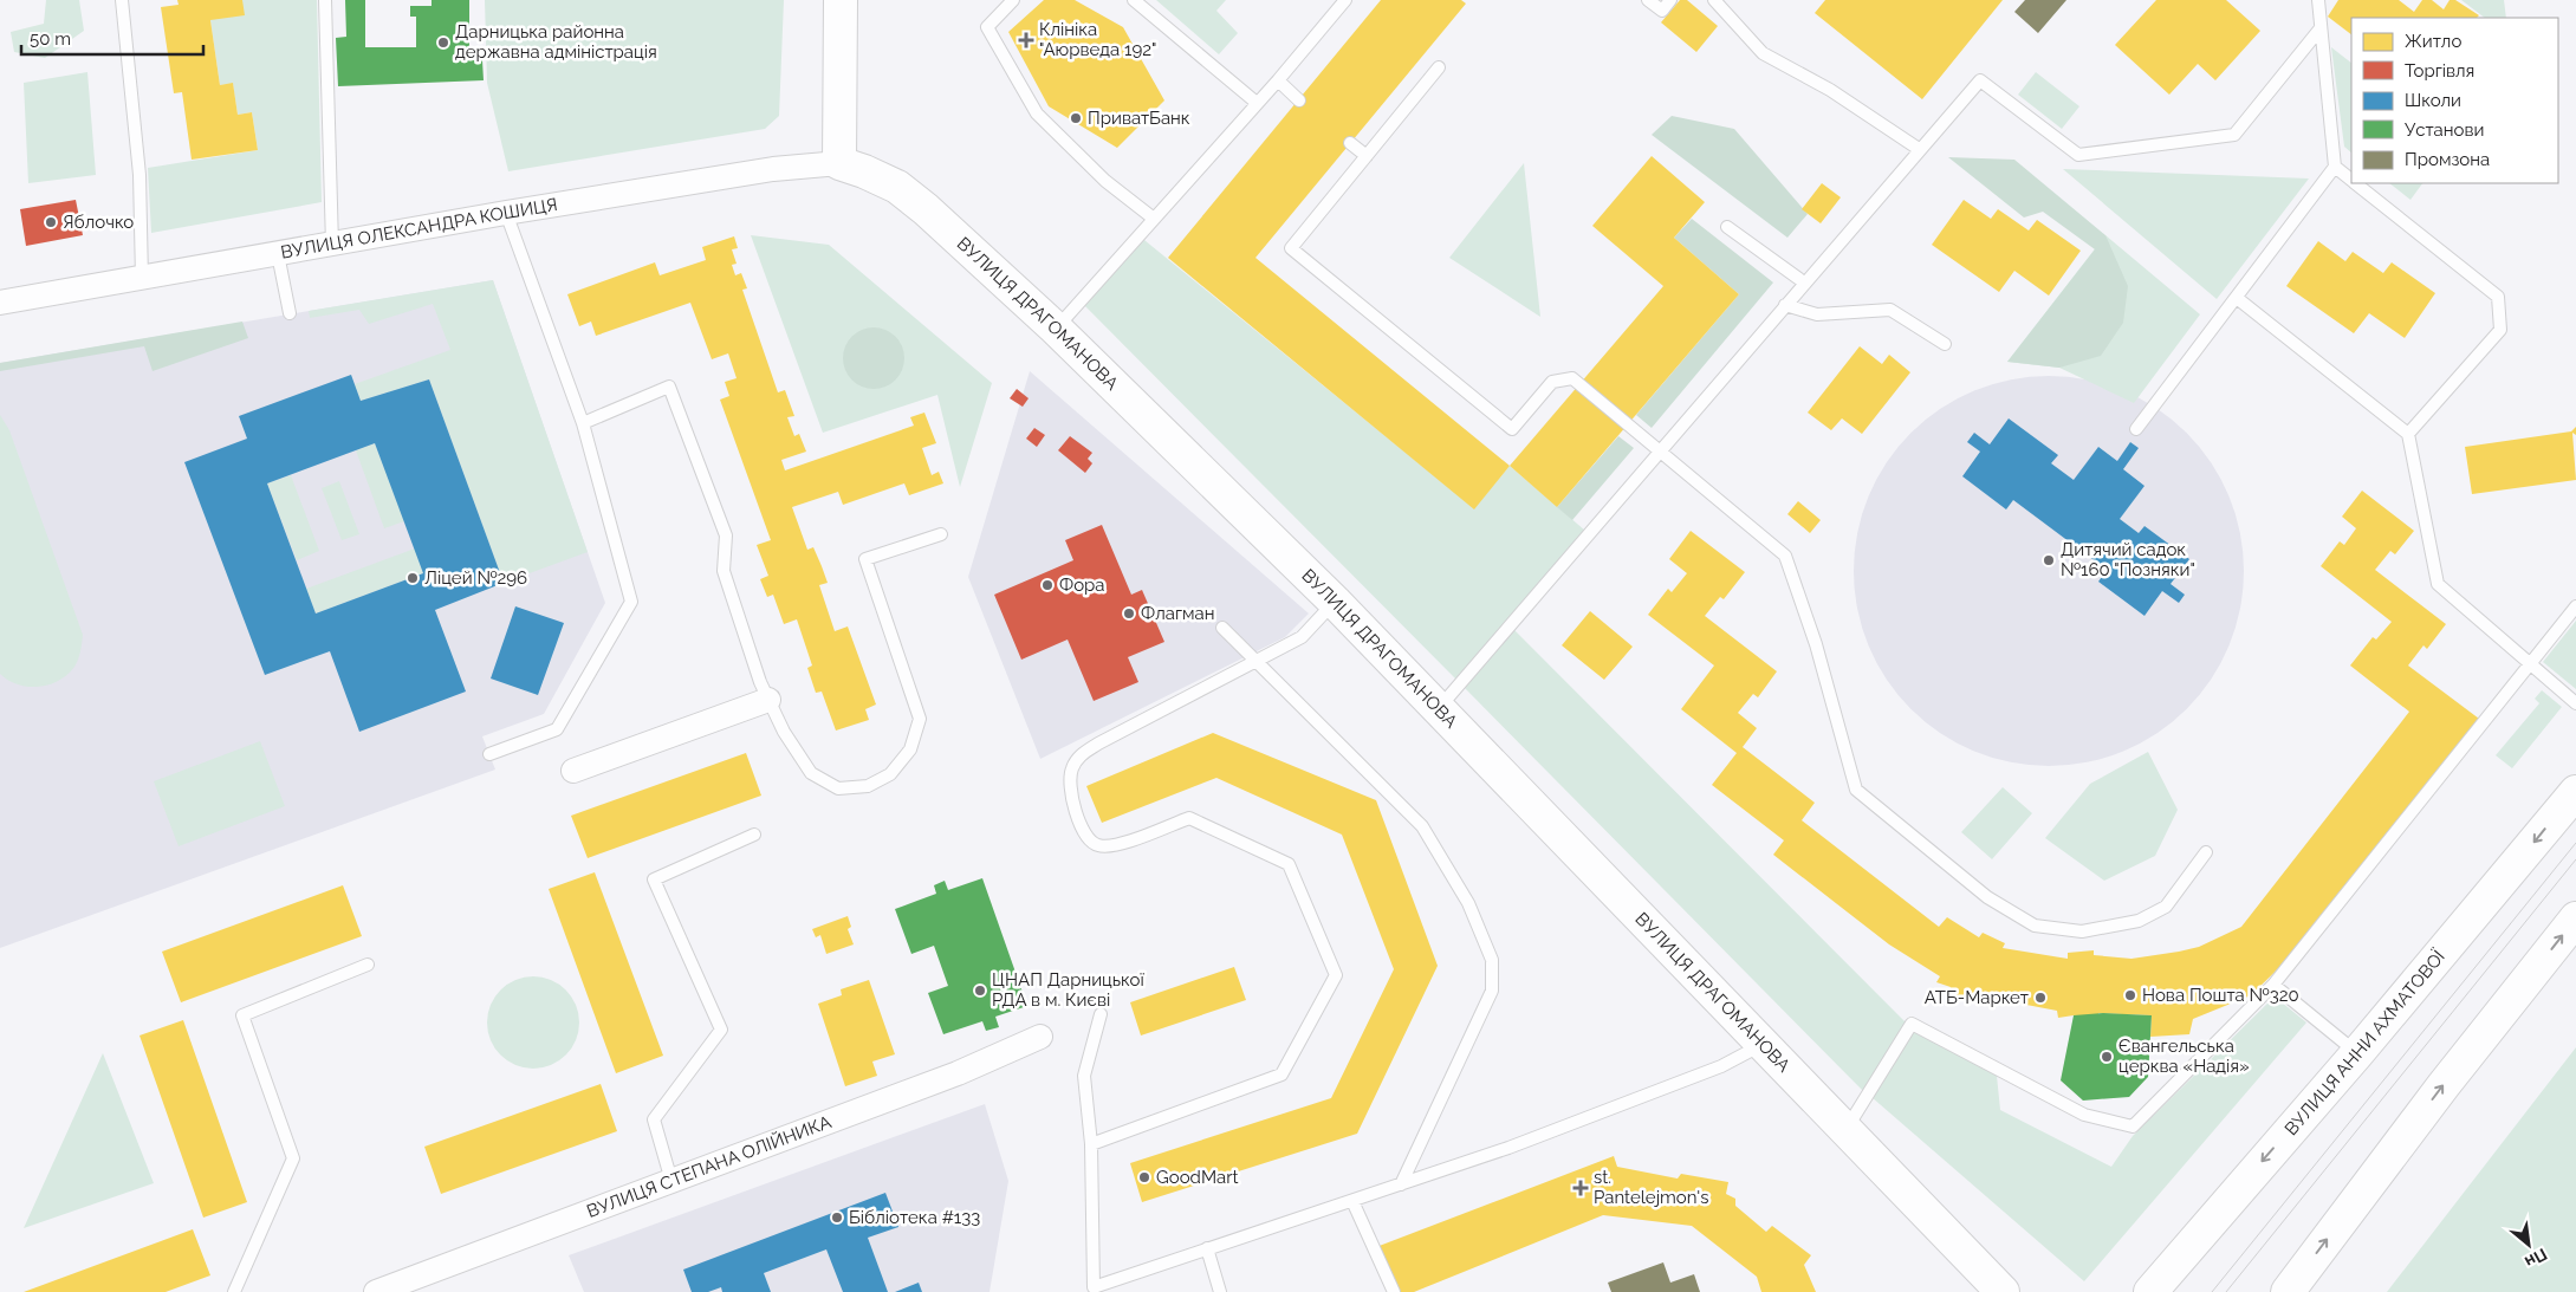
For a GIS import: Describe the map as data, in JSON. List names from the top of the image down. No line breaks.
{"streets":{"street":["ВУЛИЦЯ ОЛЕКСАНДРА КОШИЦЯ","ВУЛИЦЯ ДРАГОМАНОВА","ВУЛИЦЯ АННИ АХМАТОВОЇ","ВУЛИЦЯ СТЕПАНА ОЛІЙНИКА"]},"crossings":[["ВУЛИЦЯ ОЛЕКСАНДРА КОШИЦЯ","ВУЛИЦЯ ДРАГОМАНОВА"]],"places":{"health":["Клініка \"Аюрведа 192\"","st. Pantelejmon's"],"other":["Дарницька районна державна адміністрація","ПриватБанк","Яблочко","Дитячий садок №160 \"Позняки\"","Ліцей №296","Фора","Флагман","ЦНАП Дарницької РДА в м. Києві","Нова Пошта №320","АТБ-Маркет","Євангельська церква «Надія»","GoodMart","Бібліотека #133"]},"legend":["Житло","Торгівля","Школи","Установи","Промзона"],"scale_bar":"50 m","north":"bottom right"}
